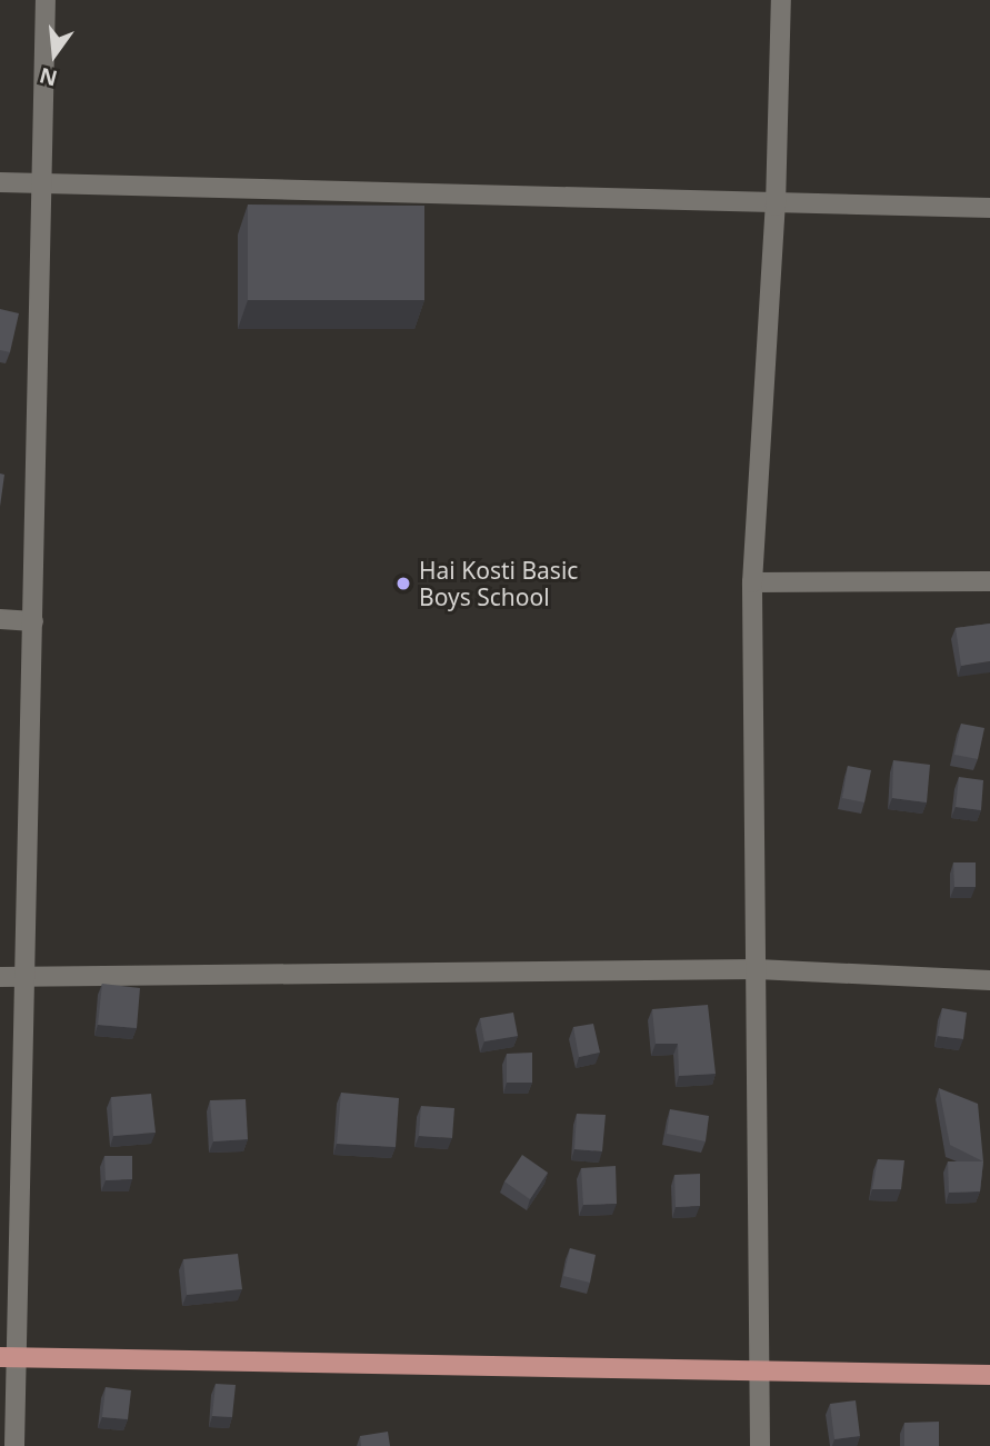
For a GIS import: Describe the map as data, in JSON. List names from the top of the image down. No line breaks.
{"places":["Hai Kosti Basic Boys School"],"north":"bottom"}
